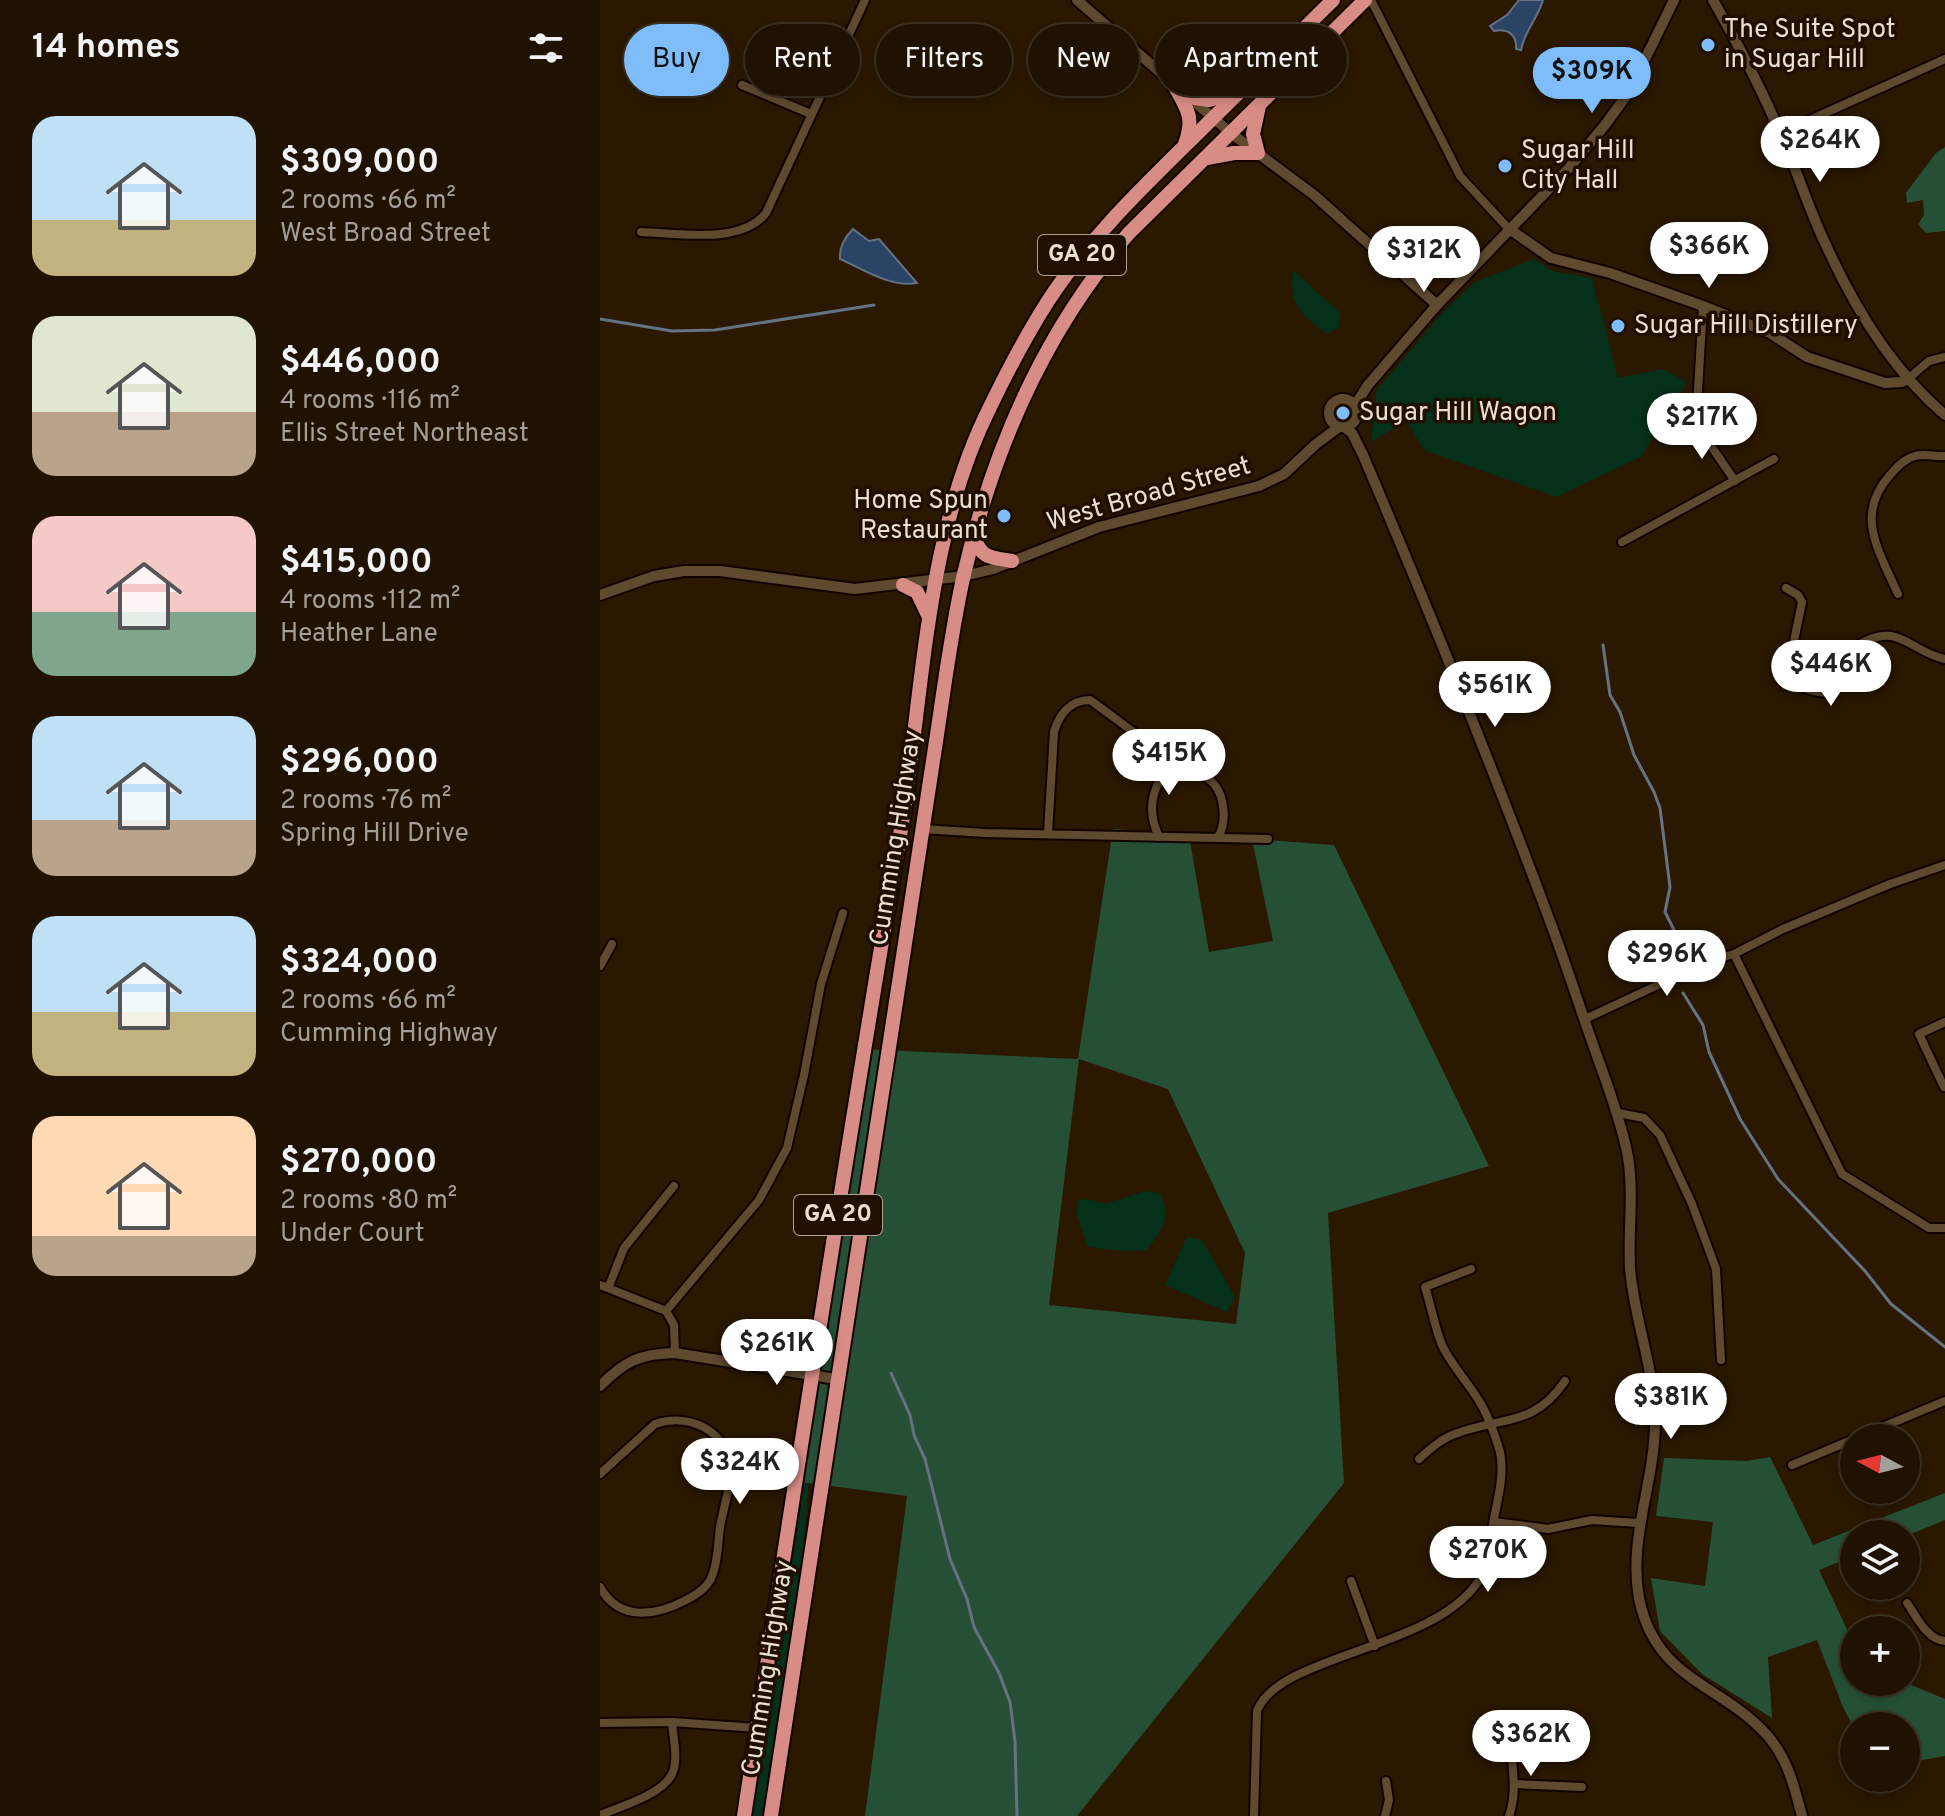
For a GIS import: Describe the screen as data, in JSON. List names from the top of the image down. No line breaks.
{"streets":{"highway":["GA 20","Cumming Highway"],"street":["West Broad Street"]},"crossings":[["West Broad Street","Cumming Highway"]],"places":["The Suite Spot in Sugar Hill","Sugar Hill City Hall","Sugar Hill Distillery","Sugar Hill Wagon","Home Spun Restaurant"],"north":"left","page":{"heading":"14 homes","chip":["Buy","Rent","Filters","New","Apartment"],"price":["$309K","$264K","$366K","$312K","$217K","$446K","$561K","$415K","$296K","$261K","$381K","$324K","$270K","$362K"],"list":[{"name":"$309,000","note":"2 rooms · 66 m² · West Broad Street"},{"name":"$446,000","note":"4 rooms · 116 m² · Ellis Street Northeast"},{"name":"$415,000","note":"4 rooms · 112 m² · Heather Lane"},{"name":"$296,000","note":"2 rooms · 76 m² · Spring Hill Drive"},{"name":"$324,000","note":"2 rooms · 66 m² · Cumming Highway"},{"name":"$270,000","note":"2 rooms · 80 m² · Under Court"}],"map_buttons":["+","−"]}}
